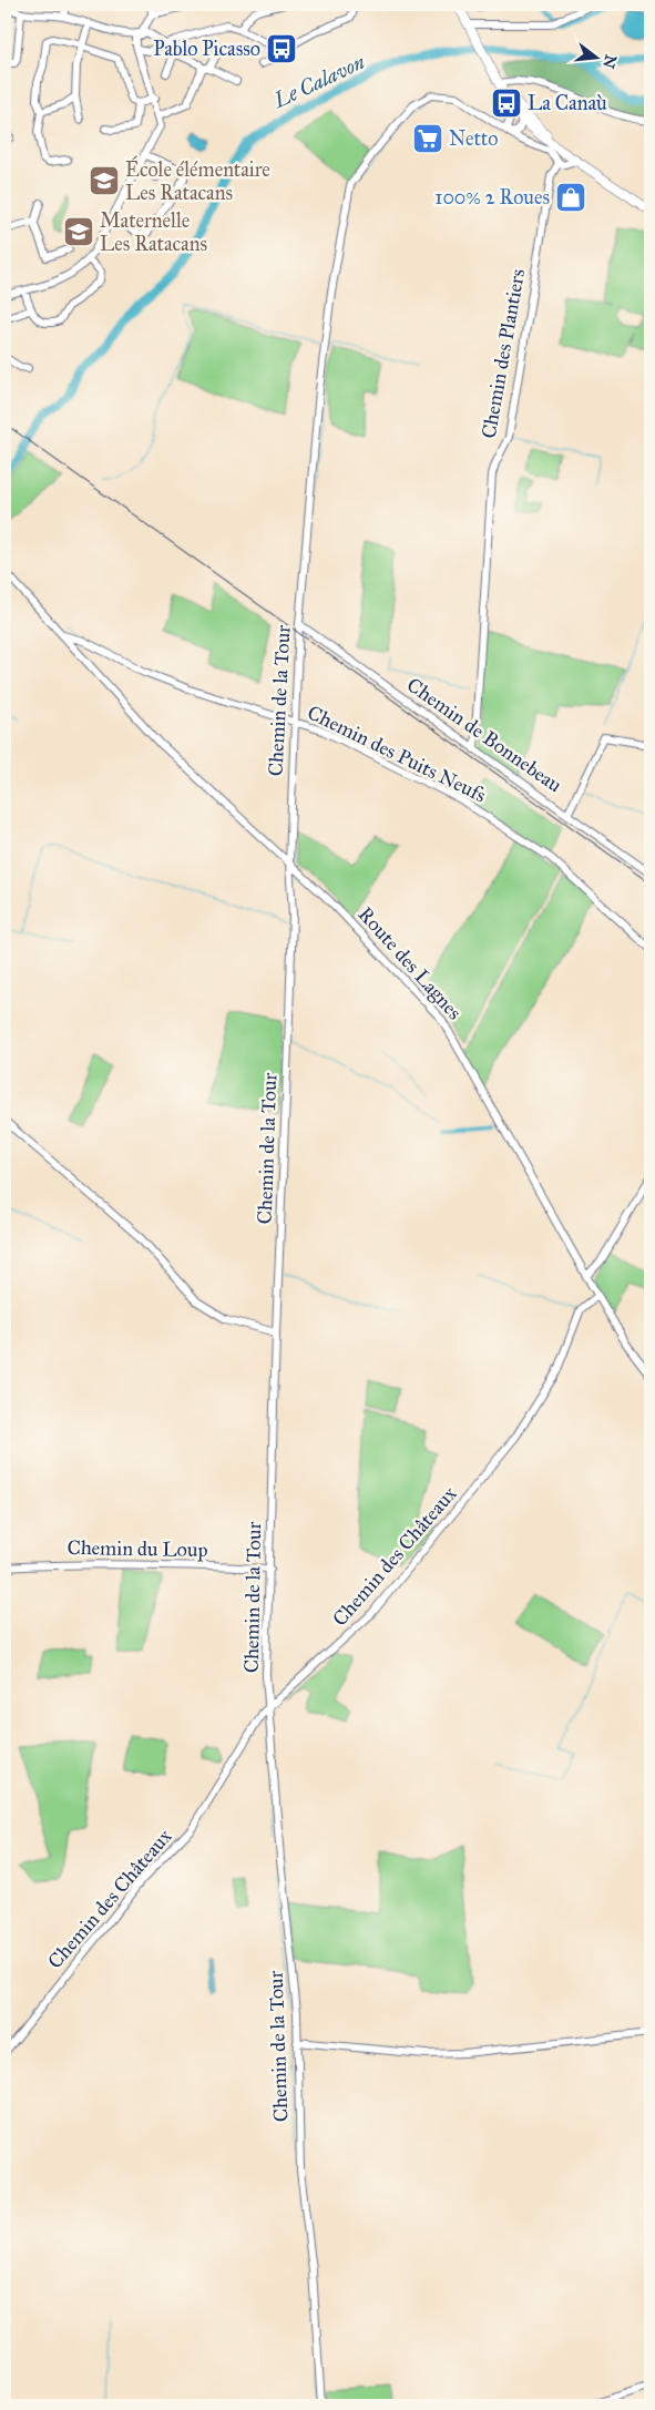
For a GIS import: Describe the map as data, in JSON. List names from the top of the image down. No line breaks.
{"streets":{"street":["Chemin des Plantiers","Chemin de la Tour","Chemin de Bonnebeau","Chemin des Puits Neufs","Route des Lagnes","Chemin du Loup","Chemin des Châteaux"]},"crossings":[["Chemin des Plantiers","Chemin de la Tour"],["Chemin des Plantiers","Chemin de Bonnebeau"],["Chemin de la Tour","Chemin de Bonnebeau"],["Chemin de la Tour","Chemin des Puits Neufs"],["Chemin de la Tour","Route des Lagnes"],["Chemin de la Tour","Chemin du Loup"],["Chemin de la Tour","Chemin des Châteaux"],["Chemin des Puits Neufs","Route des Lagnes"],["Route des Lagnes","Chemin des Châteaux"]],"water":["Le Calavon"],"places":{"bus stop":["Pablo Picasso","La Canaù"],"supermarket":["Netto"],"school or university":["École élémentaire Les Ratacans","Maternelle Les Ratacans"],"shop":["100% 2 Roues"]},"north":"right"}
